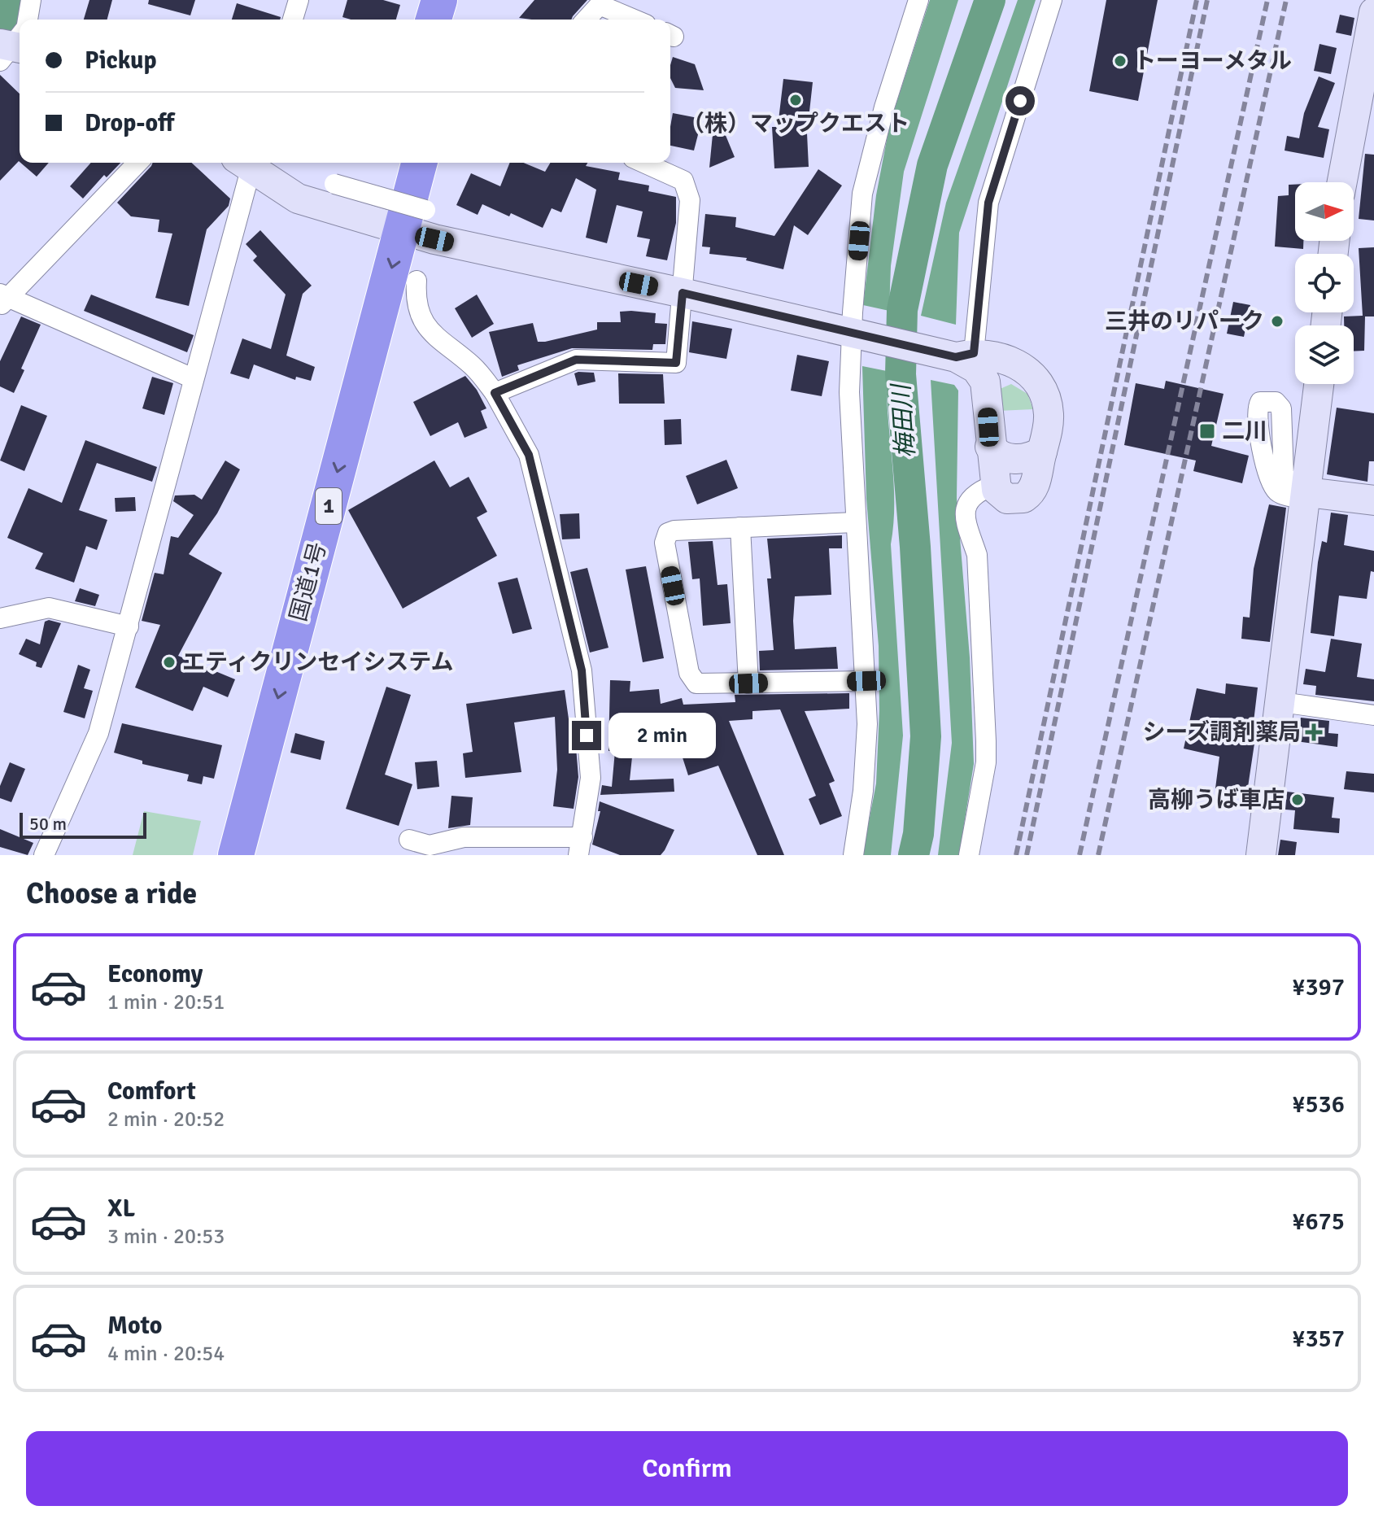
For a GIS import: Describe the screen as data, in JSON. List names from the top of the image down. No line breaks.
{"streets":{"highway":["1","国道1号"]},"water":["梅田川"],"places":{"other":["トーヨーメタル","（株）マップクエスト","三井のリパーク","エティクリンセイシステム","高柳うば車店"],"transit":["二川"],"health":["シーズ調剤薬局"]},"scale_bar":"50 m","north":"right","page":{"banner":["Pickup","Drop-off"],"bubble":"2 min","scale":"50 m","heading":"Choose a ride","list":[{"name":"Economy","note":"1 min · 20:51","value":"¥397"},{"name":"Comfort","note":"2 min · 20:52","value":"¥536"},{"name":"XL","note":"3 min · 20:53","value":"¥675"},{"name":"Moto","note":"4 min · 20:54","value":"¥357"}],"buttons":"Confirm"}}
